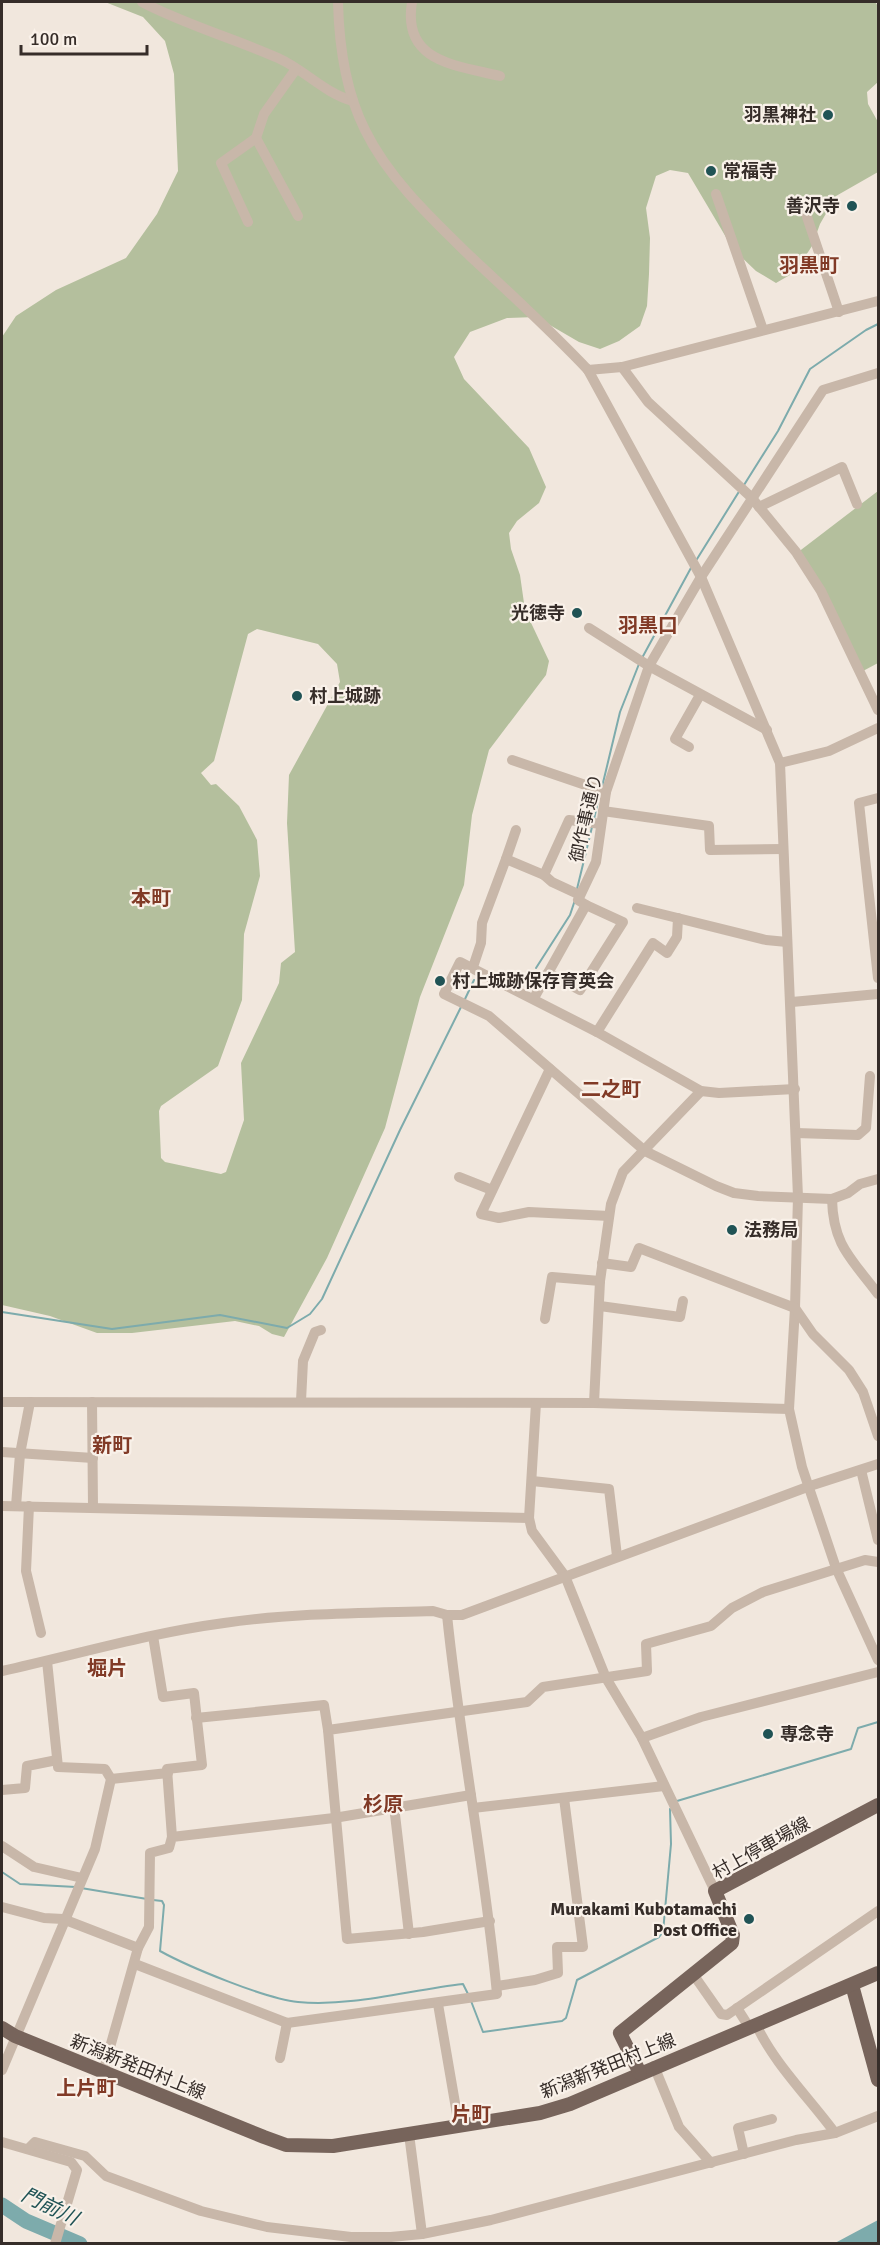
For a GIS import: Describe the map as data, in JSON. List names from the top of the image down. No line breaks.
{"streets":{"main road":["村上停車場線","新潟新発田村上線"],"street":["御作事通り"]},"crossings":[["村上停車場線","新潟新発田村上線"]],"districts":["羽黒町","羽黒口","本町","二之町","新町","堀片","杉原","上片町","片町"],"water":["門前川"],"places":["羽黒神社","常福寺","善沢寺","光徳寺","村上城跡","村上城跡保存育英会","法務局","専念寺","Murakami Kubotamachi Post Office"],"scale_bar":"100 m"}
